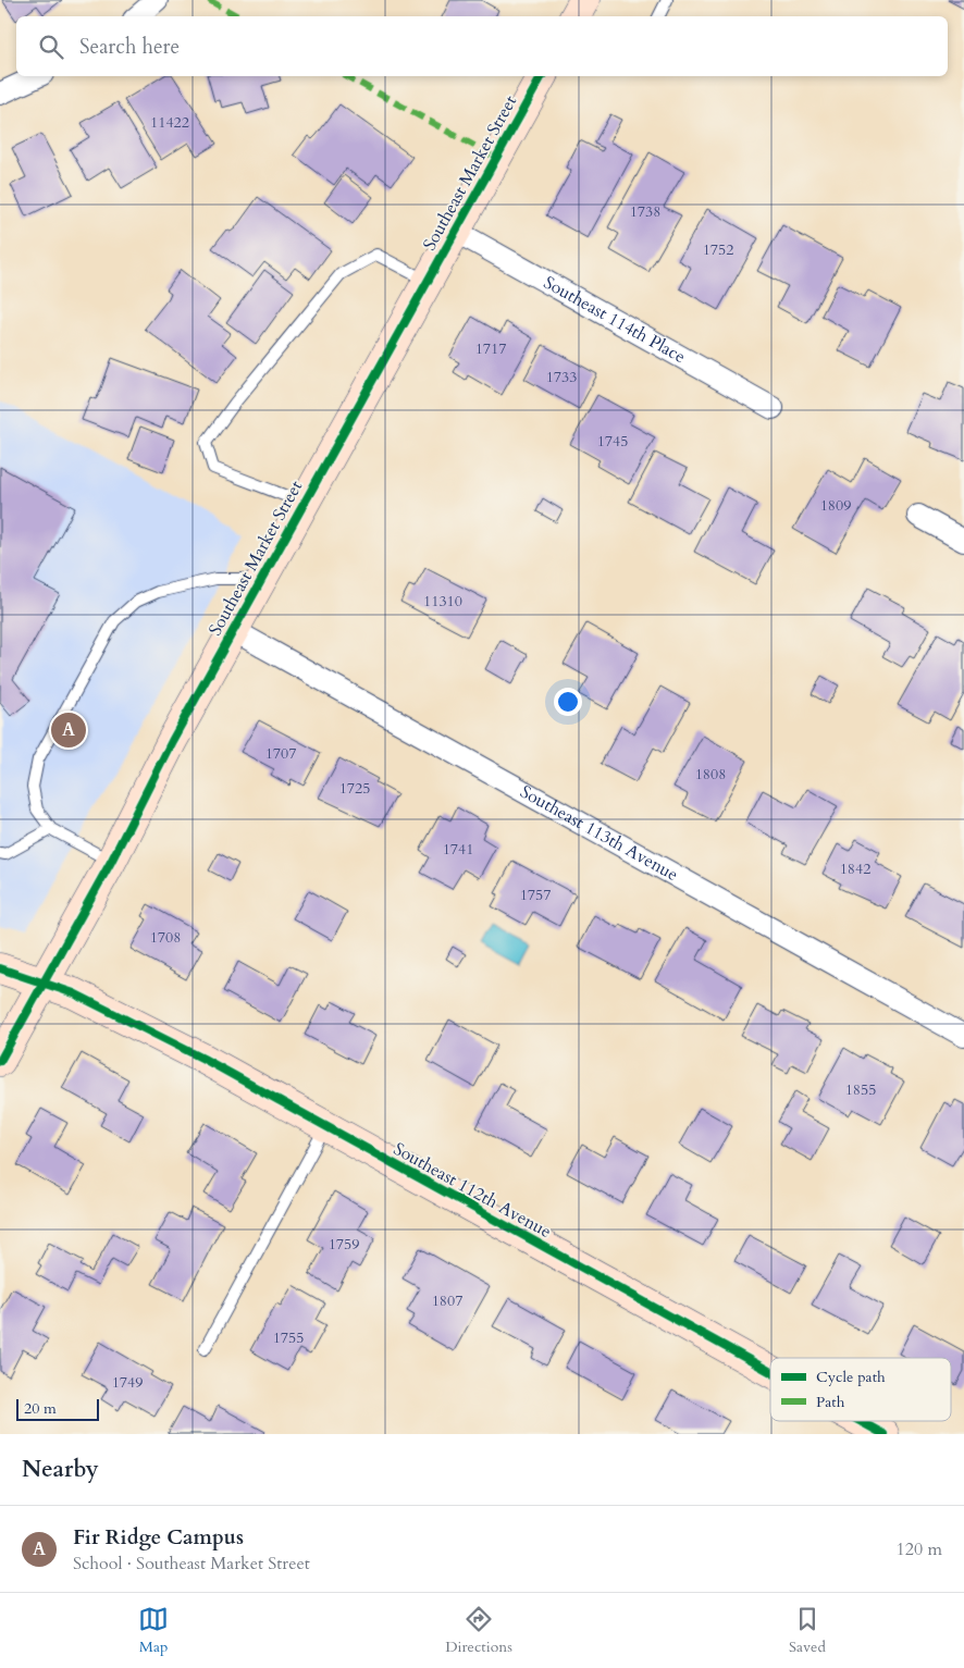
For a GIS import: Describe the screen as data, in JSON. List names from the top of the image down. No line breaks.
{"streets":{"street":["Southeast Market Street","Southeast 114th Place","Southeast 113th Avenue","Southeast 112th Avenue"]},"crossings":[["Southeast Market Street","Southeast 114th Place"],["Southeast Market Street","Southeast 113th Avenue"],["Southeast Market Street","Southeast 112th Avenue"]],"house_numbers":["11422","1738","1752","1717","1733","1745","1809","11310","1707","1808","1725","1741","1842","1757","1708","1855","1759","1807","1755","1749"],"legend":["Cycle path","Path"],"scale_bar":"20 m","page":{"search":"Search here","pins":"A","scale":"20 m","heading":"Nearby","list":[{"mark":"A","name":"Fir Ridge Campus","note":"School · Southeast Market Street","value":"120 m"}],"nav":["Map","Directions","Saved"]}}
